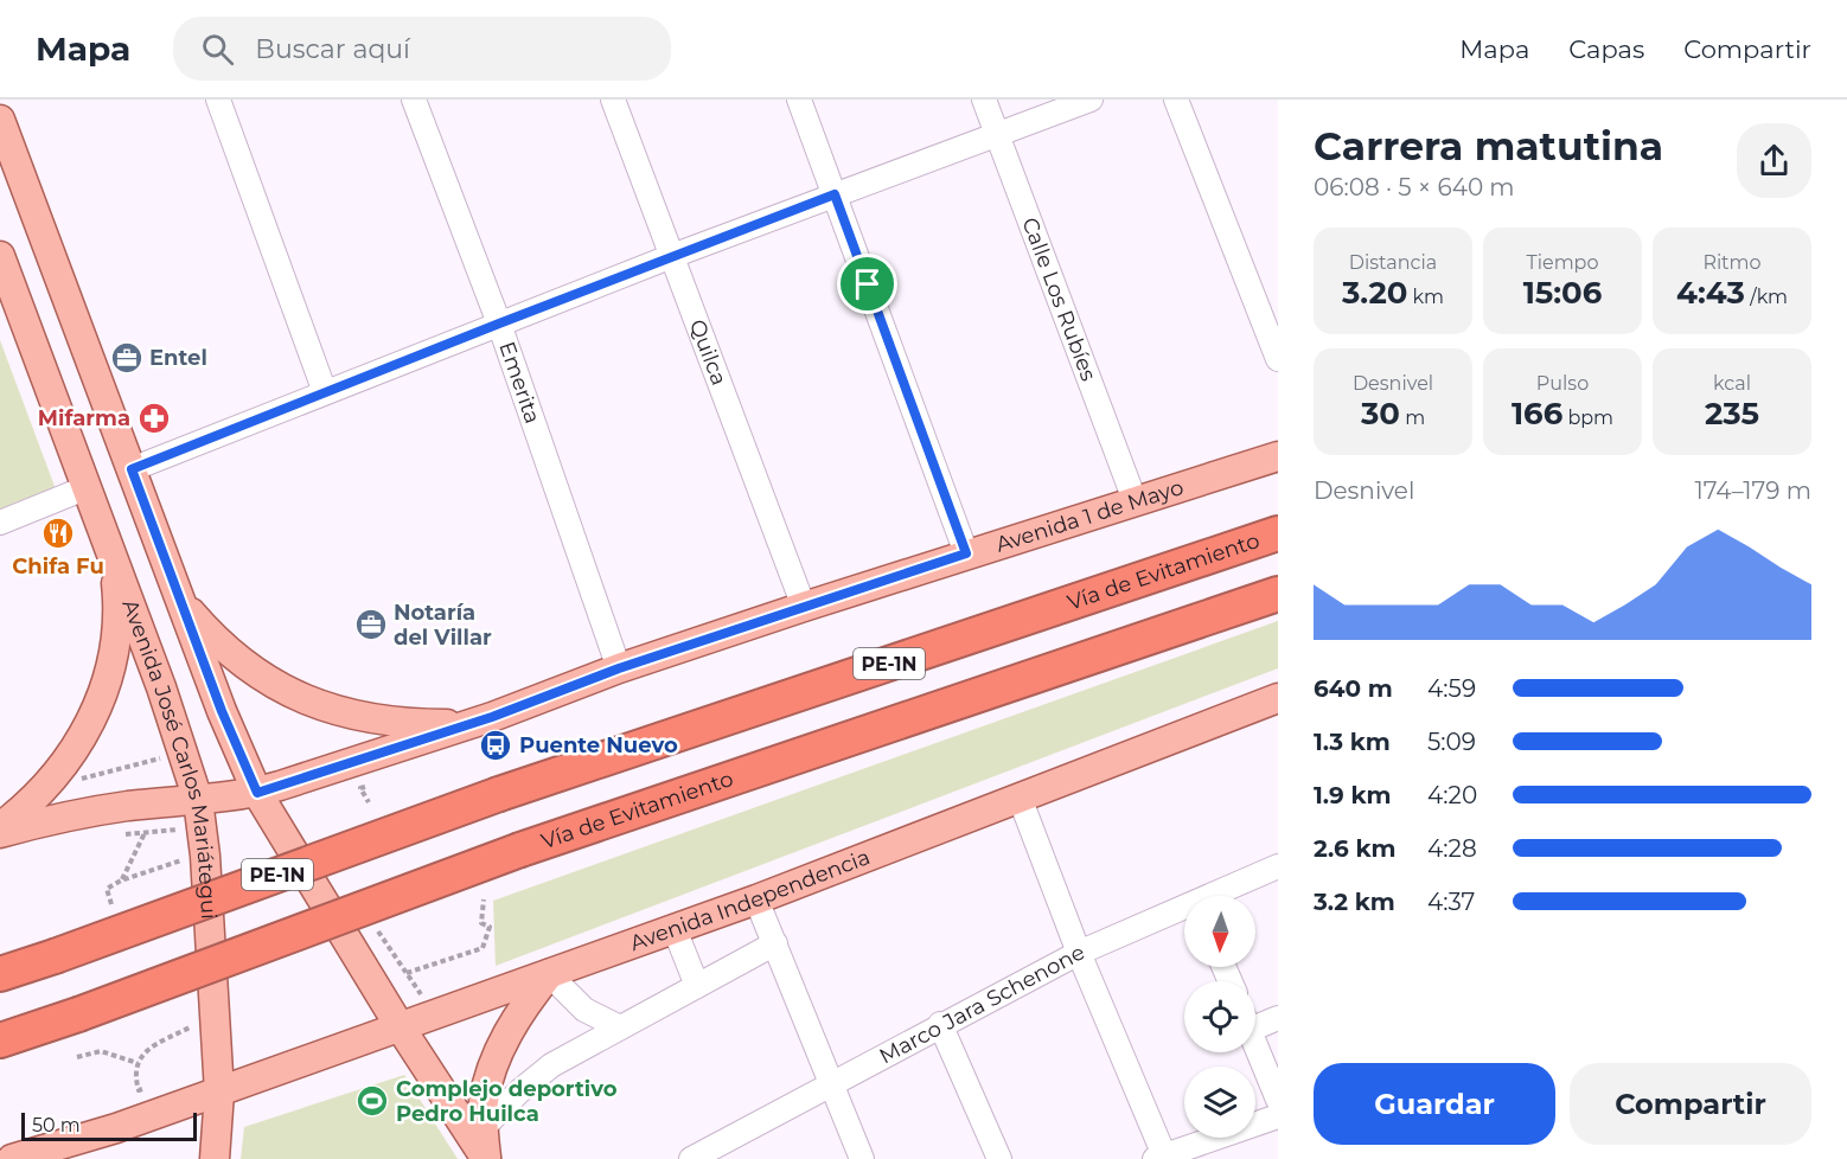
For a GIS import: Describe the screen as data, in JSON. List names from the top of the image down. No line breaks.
{"streets":{"highway":["Vía de Evitamiento","PE-1N"],"main road":["Avenida 1 de Mayo","Avenida José Carlos Mariátegui","Avenida Independencia"],"street":["Calle Los Rubíes","Quilca","Emerita","Marco Jara Schenone"]},"crossings":[["Calle Los Rubíes","Avenida 1 de Mayo"],["Quilca","Avenida 1 de Mayo"],["Emerita","Avenida 1 de Mayo"],["Avenida 1 de Mayo","Avenida José Carlos Mariátegui"],["Avenida José Carlos Mariátegui","Avenida Independencia"]],"places":{"office":["Entel","Notaría del Villar"],"pharmacy":["Mifarma"],"restaurant":["Chifa Fu"],"bus stop":["Puente Nuevo"],"sports":["Complejo deportivo Pedro Huilca"]},"scale_bar":"50 m","north":"bottom","page":{"header":"Mapa","search":"Buscar aquí","nav":["Mapa","Capas","Compartir"],"heading":["Carrera matutina","06:08 · 5 × 640 m"],"stats":[["Distancia","3.20 km"],["Tiempo","15:06"],["Ritmo","4:43 /km"],["Desnivel","30 m"],["Pulso","166 bpm"],["kcal","235"]],"chart":["Desnivel","174–179 m"],"list":[{"name":"640 m","note":"4:59"},{"name":"1.3 km","note":"5:09"},{"name":"1.9 km","note":"4:20"},{"name":"2.6 km","note":"4:28"},{"name":"3.2 km","note":"4:37"}],"buttons":["Guardar","Compartir"],"scale":"50 m"}}
